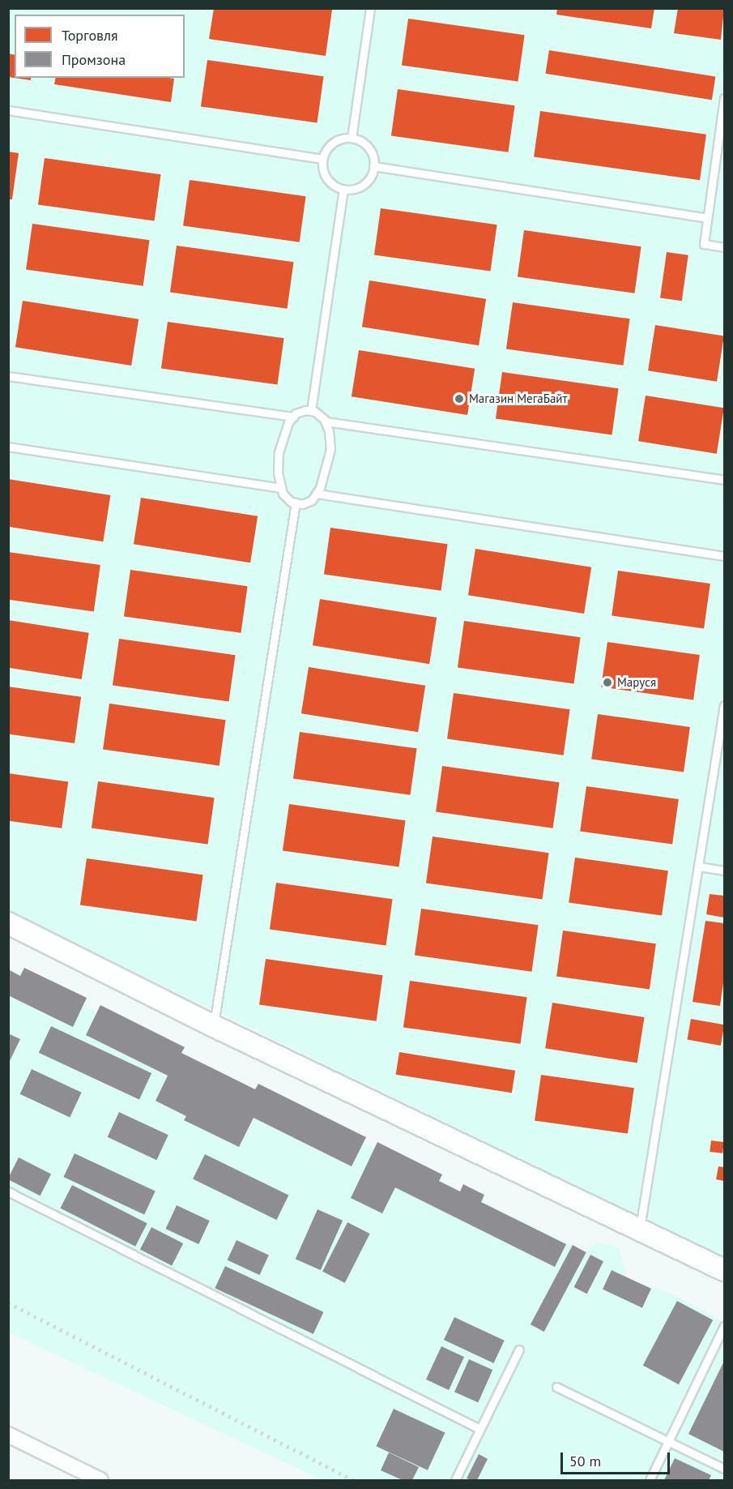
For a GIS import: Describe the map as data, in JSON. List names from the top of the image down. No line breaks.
{"places":["Магазин МегаБайт","Маруся"],"legend":["Торговля","Промзона"],"scale_bar":"50 m"}
